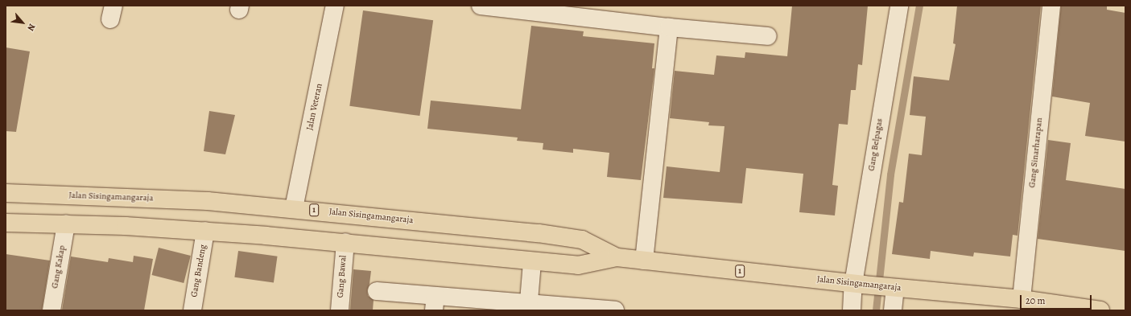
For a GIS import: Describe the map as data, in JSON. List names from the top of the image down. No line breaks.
{"streets":{"highway":["Jalan Sisingamangaraja","1"],"street":["Jalan Veteran","Gang Belpagas","Gang Sinarharapan","Gang Kakap","Gang Bandeng","Gang Bawal"]},"crossings":[["Jalan Veteran","Jalan Sisingamangaraja"],["Gang Belpagas","Jalan Sisingamangaraja"],["Gang Sinarharapan","Jalan Sisingamangaraja"],["Jalan Sisingamangaraja","Gang Kakap"],["Jalan Sisingamangaraja","Gang Bandeng"],["Jalan Sisingamangaraja","Gang Bawal"]],"scale_bar":"20 m","north":"bottom right"}
